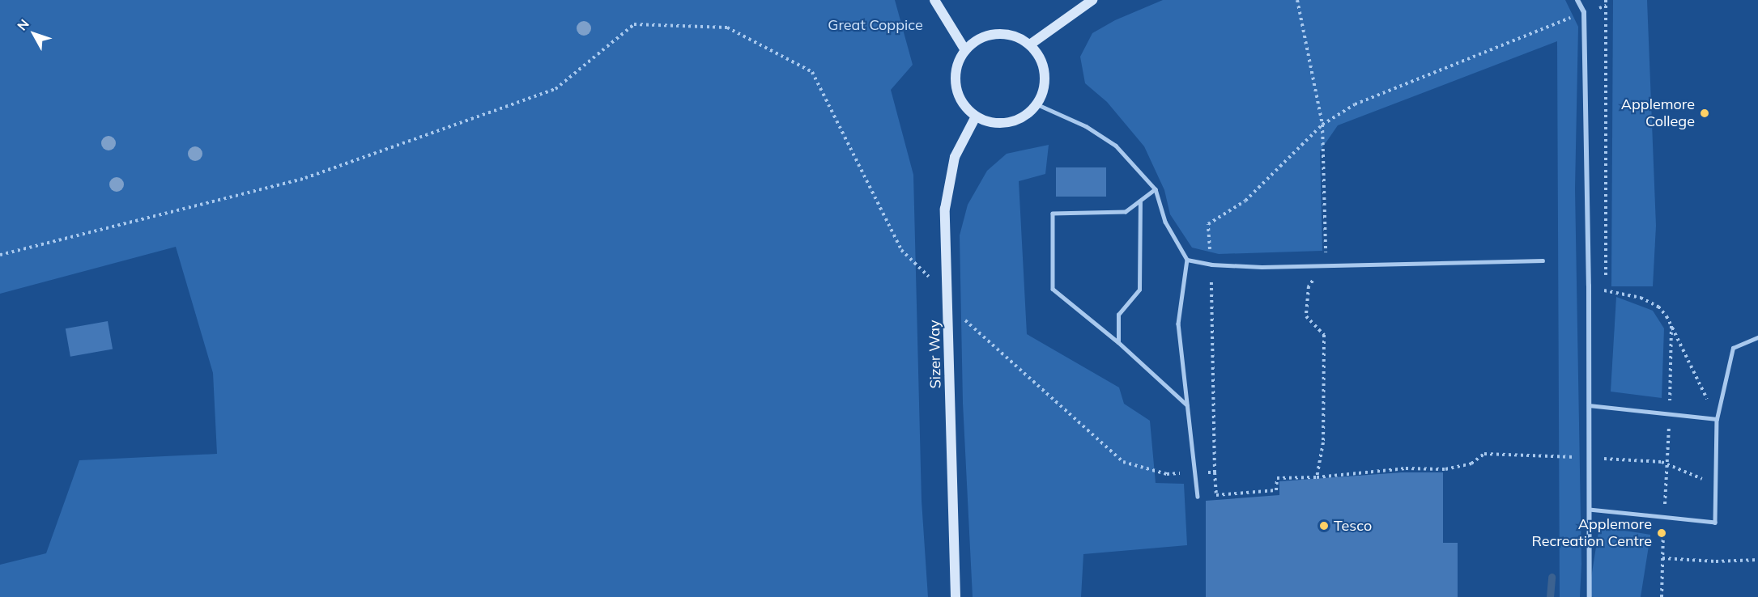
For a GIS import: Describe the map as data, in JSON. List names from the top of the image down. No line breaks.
{"streets":{"street":["Sizer Way"]},"parks":["Great Coppice"],"places":["Applemore College","Tesco","Applemore Recreation Centre"],"north":"top left"}
